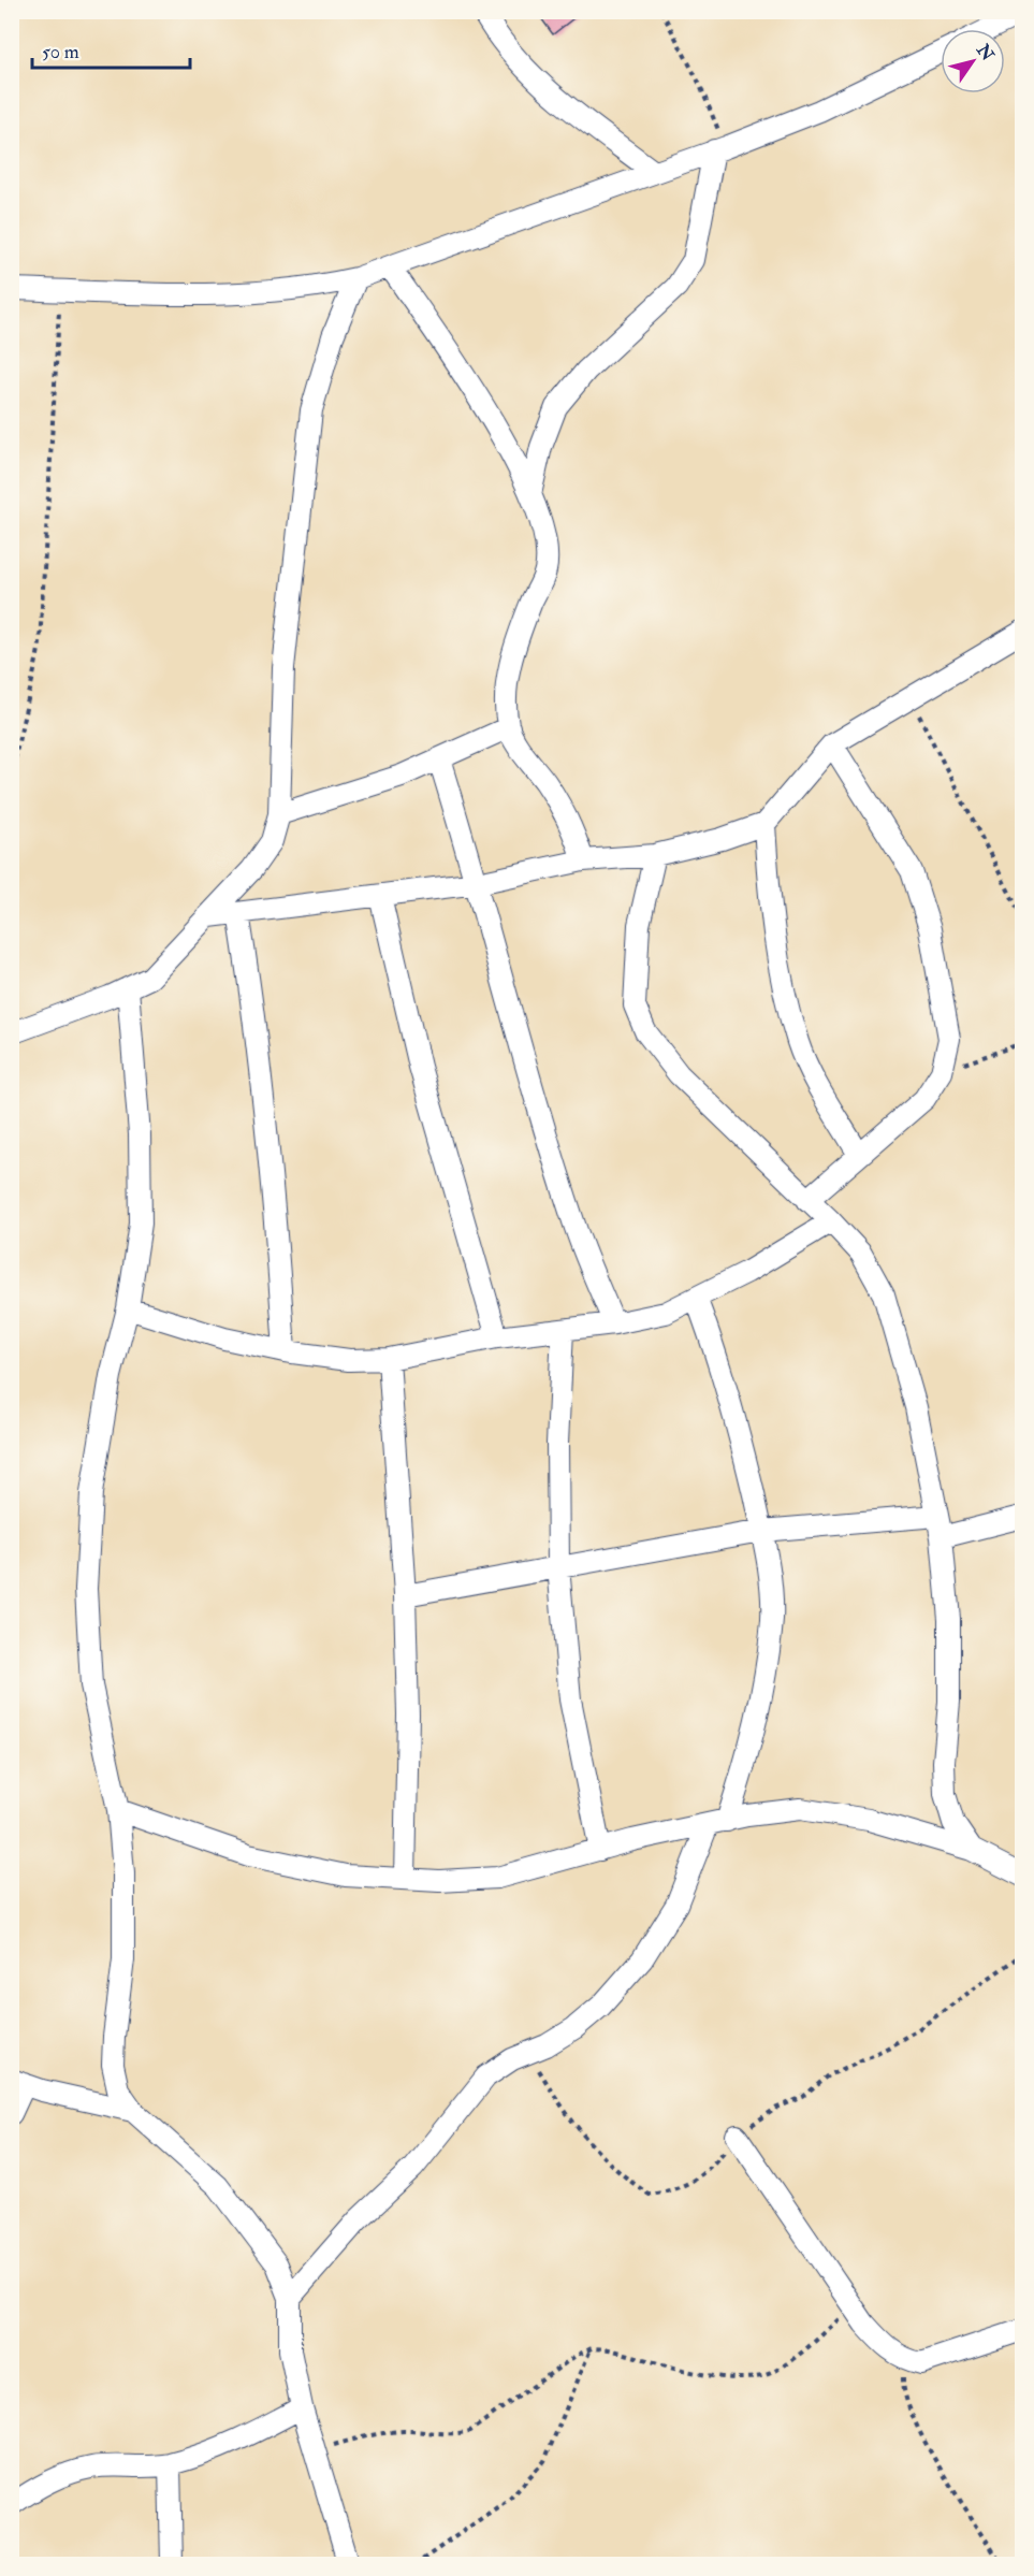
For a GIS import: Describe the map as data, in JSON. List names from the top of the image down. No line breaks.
{"scale_bar":"50 m","north":"top right"}
